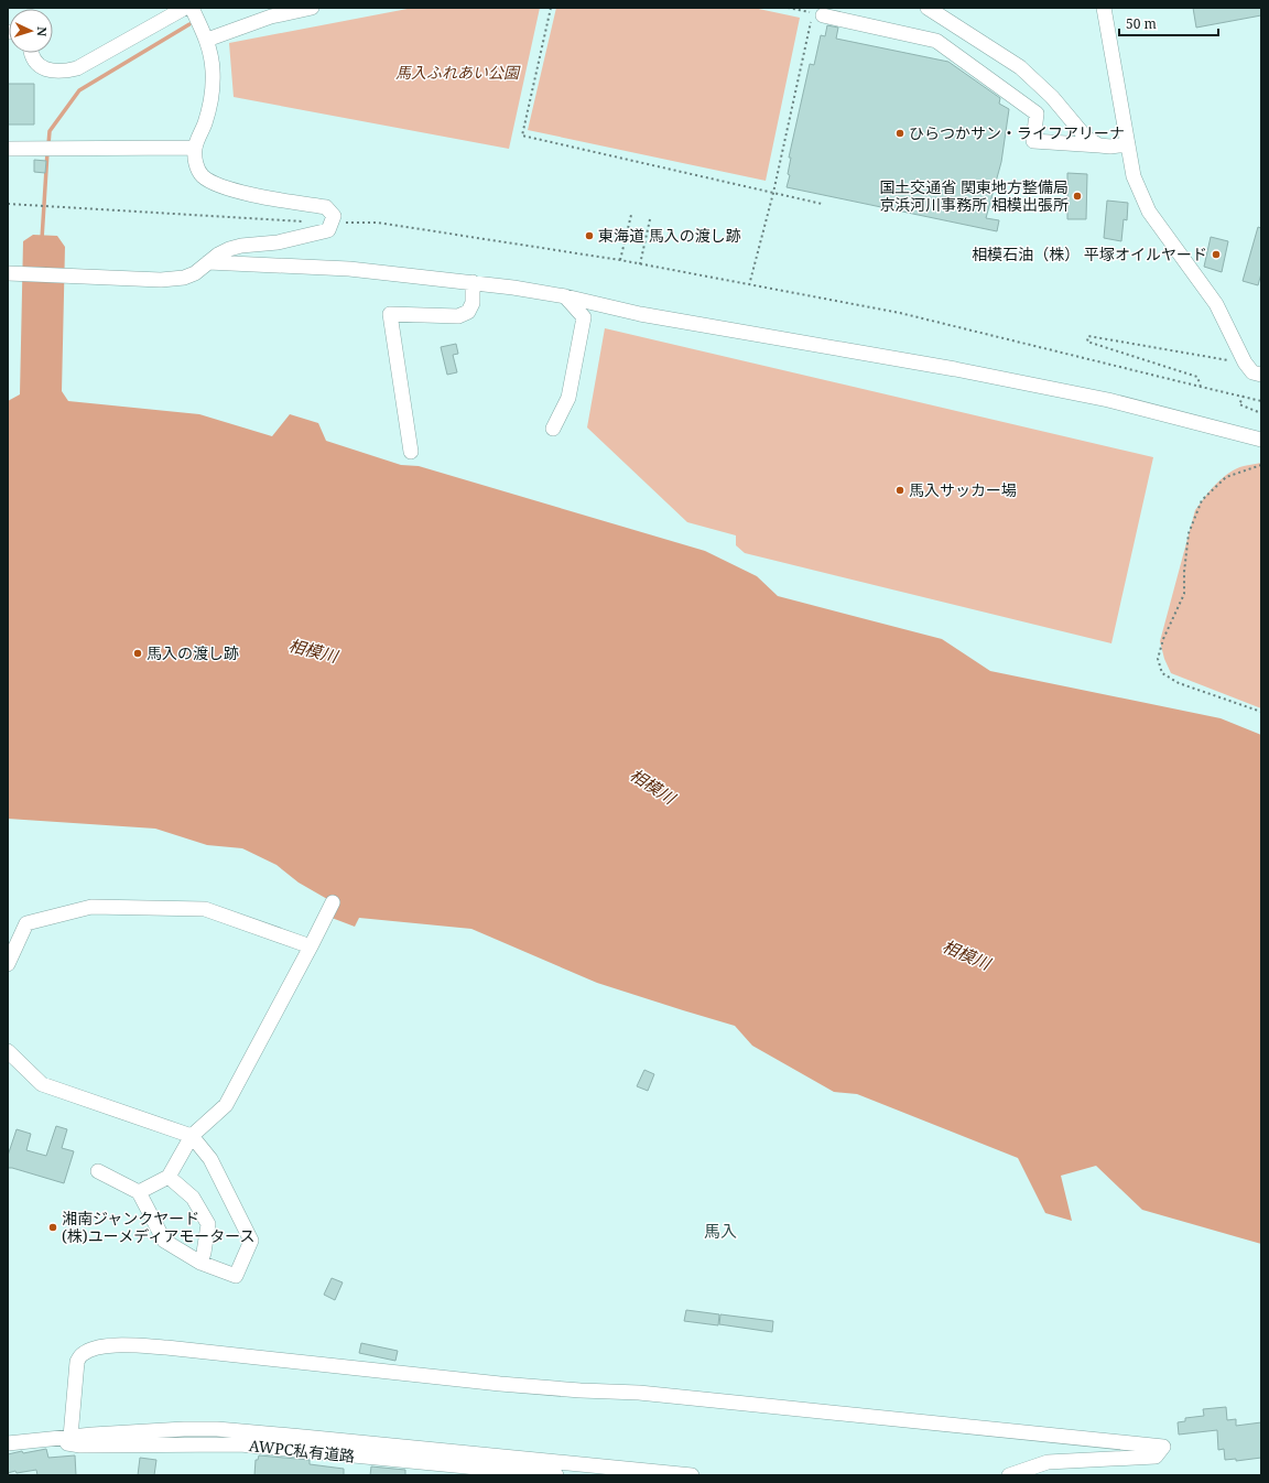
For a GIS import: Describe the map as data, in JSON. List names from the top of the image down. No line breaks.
{"streets":{"street":["AWPC私有道路"]},"districts":["馬入"],"water":["相模川"],"parks":["馬入ふれあい公園"],"places":["ひらつかサン・ライフアリーナ","国土交通省 関東地方整備局 京浜河川事務所 相模出張所","東海道 馬入の渡し跡","相模石油（株） 平塚オイルヤード","馬入サッカー場","馬入の渡し跡","湘南ジャンクヤード (株)ユーメディアモータース"],"scale_bar":"50 m","north":"right"}
